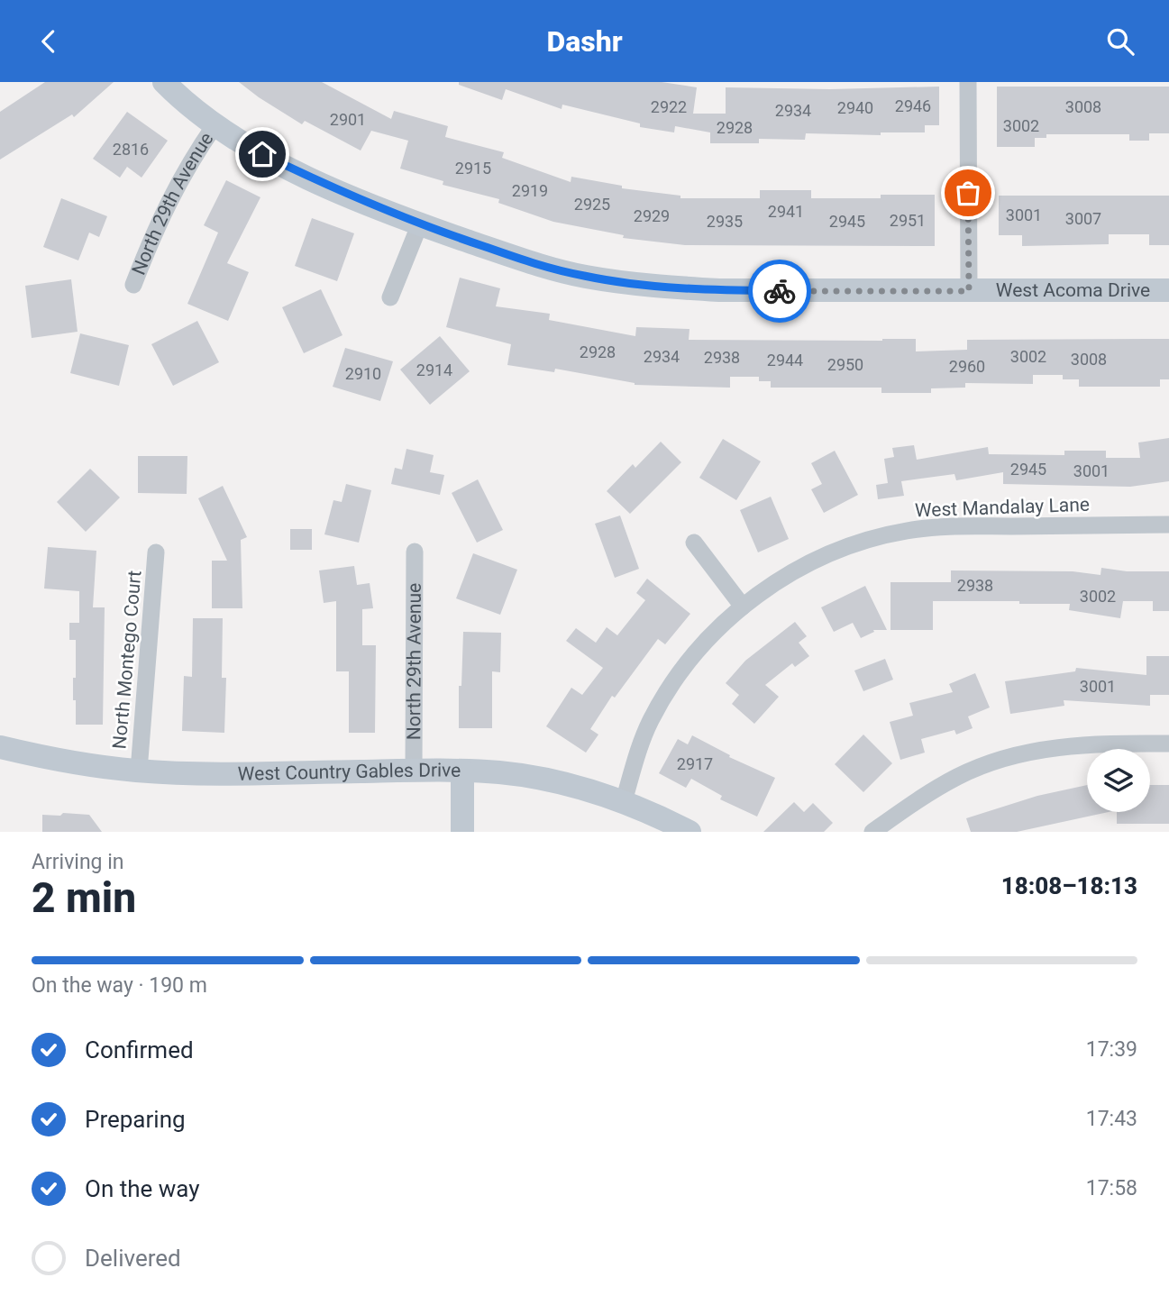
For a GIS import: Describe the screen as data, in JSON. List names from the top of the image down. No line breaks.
{"streets":{"street":["North 29th Avenue","West Acoma Drive","West Mandalay Lane","North Montego Court","West Country Gables Drive"]},"crossings":[["North 29th Avenue","West Acoma Drive"],["North 29th Avenue","West Country Gables Drive"],["West Mandalay Lane","West Country Gables Drive"],["North Montego Court","West Country Gables Drive"]],"house_numbers":["2946","2922","3008","2940","2934","2901","3002","2928","2816","2915","2919","2925","2941","3001","2929","3007","2951","2935","2945","2928","2934","3002","2938","3008","2944","2950","2960","2914","2910","2945","3001","2938","3002","3001","2917"],"page":{"header":"Dashr","heading":["2 min","Arriving in","18:08–18:13"],"bar":"On the way · 190 m","list":[["Confirmed","17:39"],["Preparing","17:43"],["On the way","17:58"],"Delivered"]}}
